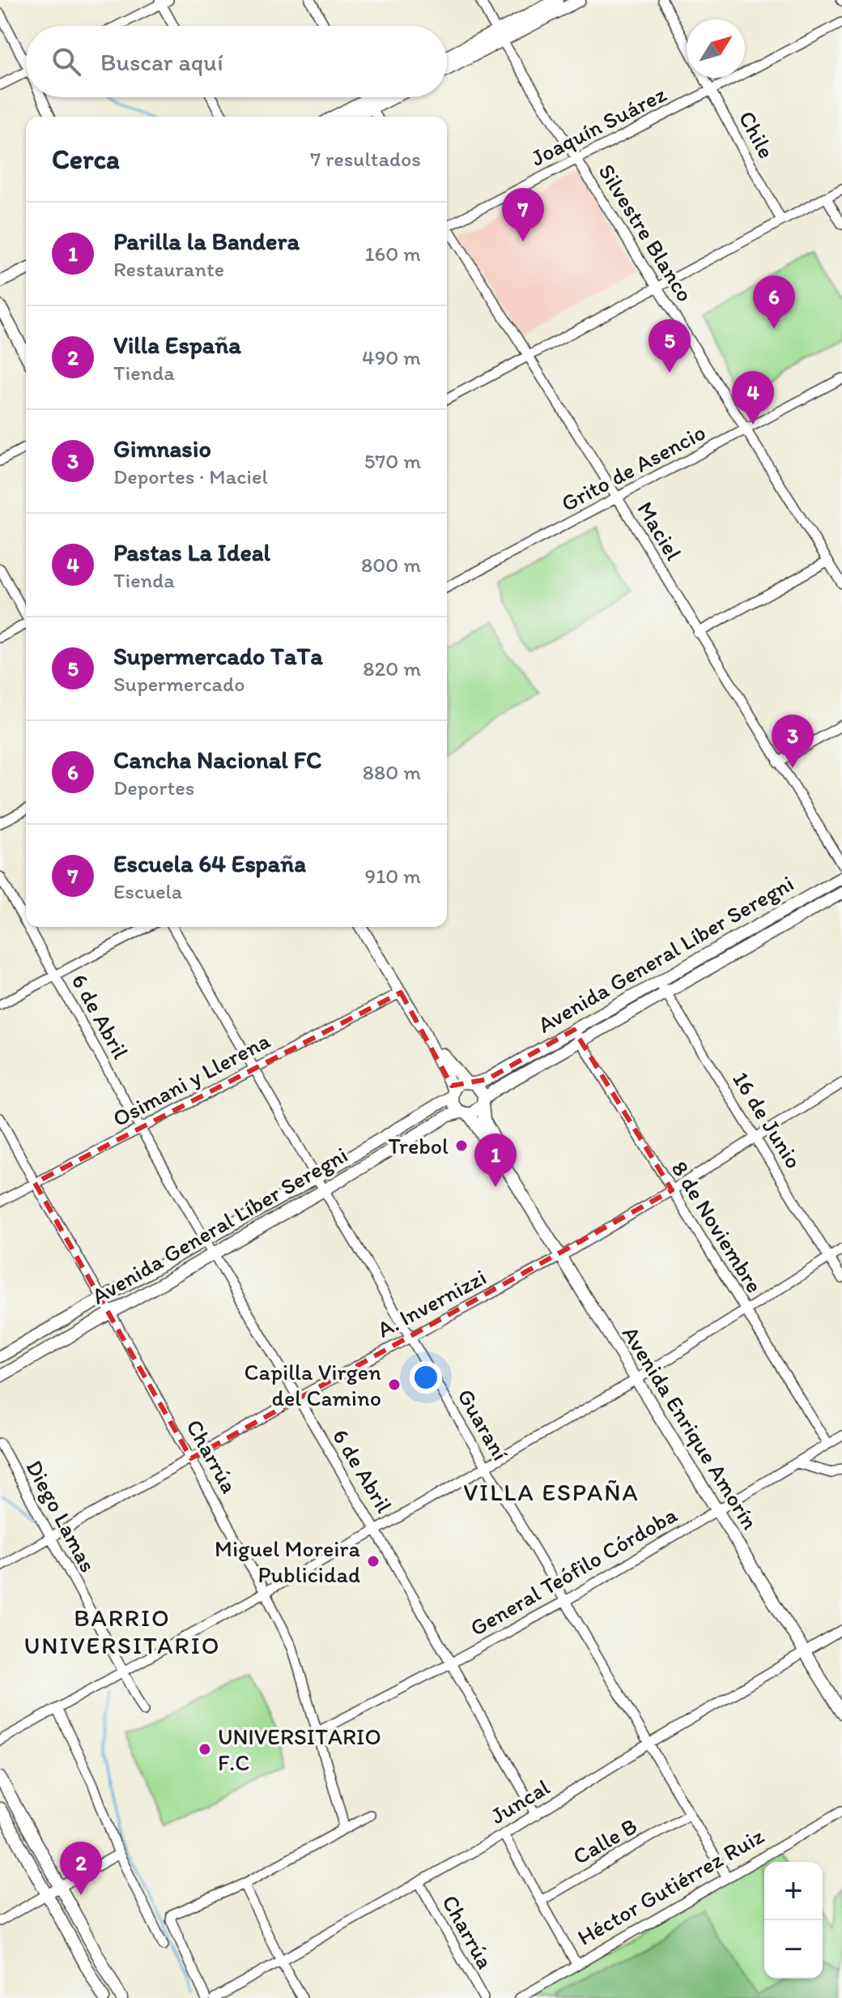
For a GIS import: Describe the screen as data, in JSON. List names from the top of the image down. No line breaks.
{"streets":{"street":["Joaquín Suárez","Chile","Silvestre Blanco","Grito de Asencio","Maciel","Avenida General Líber Seregni","6 de Abril","Osimani y Llerena","16 de Junio","8 de Noviembre","A. Invernizzi","Guaraní","Avenida Enrique Amorín","Charrúa","Diego Lamas","General Teófilo Córdoba","Juncal","Calle B","Héctor Gutiérrez Ruiz"]},"crossings":[["Joaquín Suárez","Chile"],["Joaquín Suárez","Silvestre Blanco"],["Silvestre Blanco","Grito de Asencio"],["Grito de Asencio","Maciel"],["Avenida General Líber Seregni","6 de Abril"],["Avenida General Líber Seregni","16 de Junio"],["Avenida General Líber Seregni","8 de Noviembre"],["Avenida General Líber Seregni","Guaraní"],["Avenida General Líber Seregni","Avenida Enrique Amorín"],["Avenida General Líber Seregni","Charrúa"],["6 de Abril","Osimani y Llerena"],["6 de Abril","A. Invernizzi"],["6 de Abril","General Teófilo Córdoba"],["6 de Abril","Juncal"],["Osimani y Llerena","Guaraní"],["Osimani y Llerena","Charrúa"],["16 de Junio","A. Invernizzi"],["8 de Noviembre","A. Invernizzi"],["8 de Noviembre","General Teófilo Córdoba"],["A. Invernizzi","Guaraní"],["A. Invernizzi","Avenida Enrique Amorín"],["A. Invernizzi","Charrúa"],["A. Invernizzi","Diego Lamas"],["Guaraní","General Teófilo Córdoba"],["Guaraní","Juncal"],["Guaraní","Calle B"],["Guaraní","Héctor Gutiérrez Ruiz"],["Avenida Enrique Amorín","General Teófilo Córdoba"],["Avenida Enrique Amorín","Juncal"],["Charrúa","General Teófilo Córdoba"],["Charrúa","Juncal"]],"districts":["VILLA ESPAÑA","BARRIO UNIVERSITARIO"],"places":["Trebol","Capilla Virgen del Camino","Miguel Moreira Publicidad","UNIVERSITARIO F.C"],"north":"top right","page":{"search":"Buscar aquí","heading":["Cerca","7 resultados"],"pins":["7","6","5","4","3","1","2"],"list":[{"mark":"1","name":"Parilla la Bandera","note":"Restaurante","value":"160 m"},{"mark":"2","name":"Villa España","note":"Tienda","value":"490 m"},{"mark":"3","name":"Gimnasio","note":"Deportes · Maciel","value":"570 m"},{"mark":"4","name":"Pastas La Ideal","note":"Tienda","value":"800 m"},{"mark":"5","name":"Supermercado TaTa","note":"Supermercado","value":"820 m"},{"mark":"6","name":"Cancha Nacional FC","note":"Deportes","value":"880 m"},{"mark":"7","name":"Escuela 64 España","note":"Escuela","value":"910 m"}],"map_buttons":["+","−"]}}
